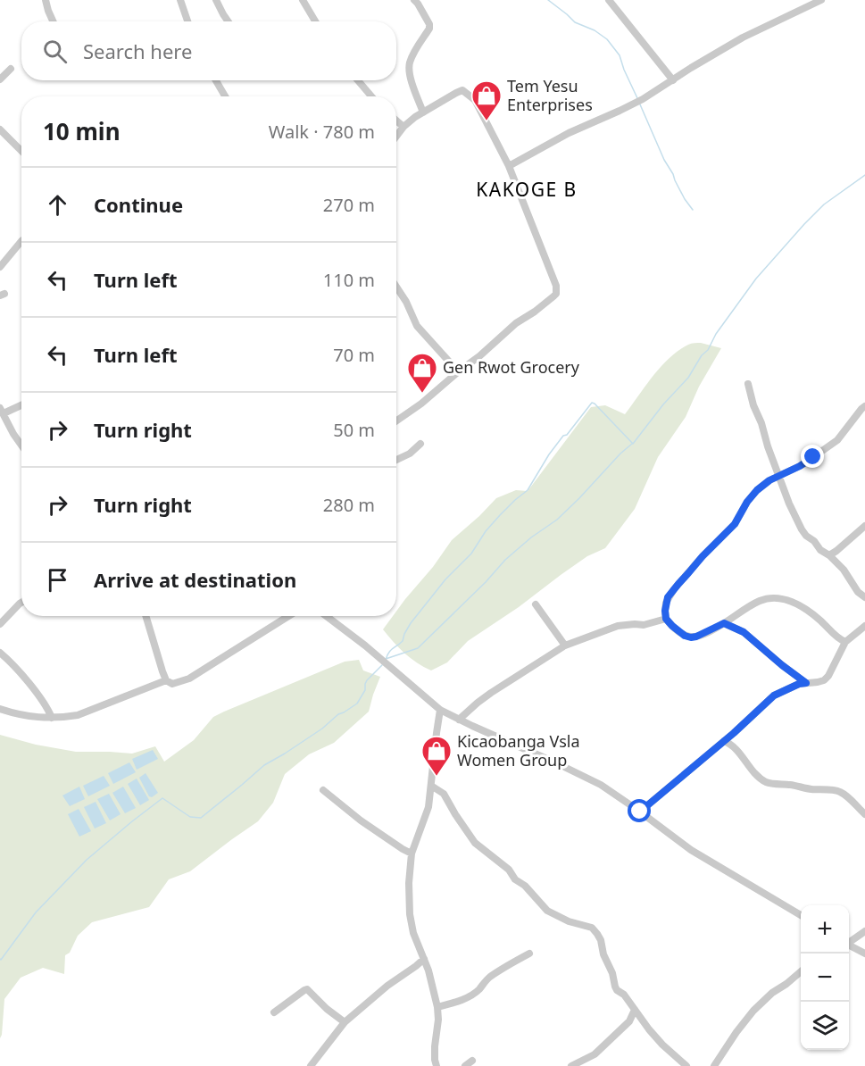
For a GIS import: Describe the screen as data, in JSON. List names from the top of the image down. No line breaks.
{"districts":["KAKOGE B"],"places":{"shop":["Tem Yesu Enterprises","Gen Rwot Grocery","Kicaobanga Vsla Women Group"]},"page":{"search":"Search here","heading":["10 min","Walk · 780 m"],"list":[["Continue","270 m"],["Turn left","110 m"],["Turn left","70 m"],["Turn right","50 m"],["Turn right","280 m"],"Arrive at destination"],"map_buttons":["+","−"]}}
